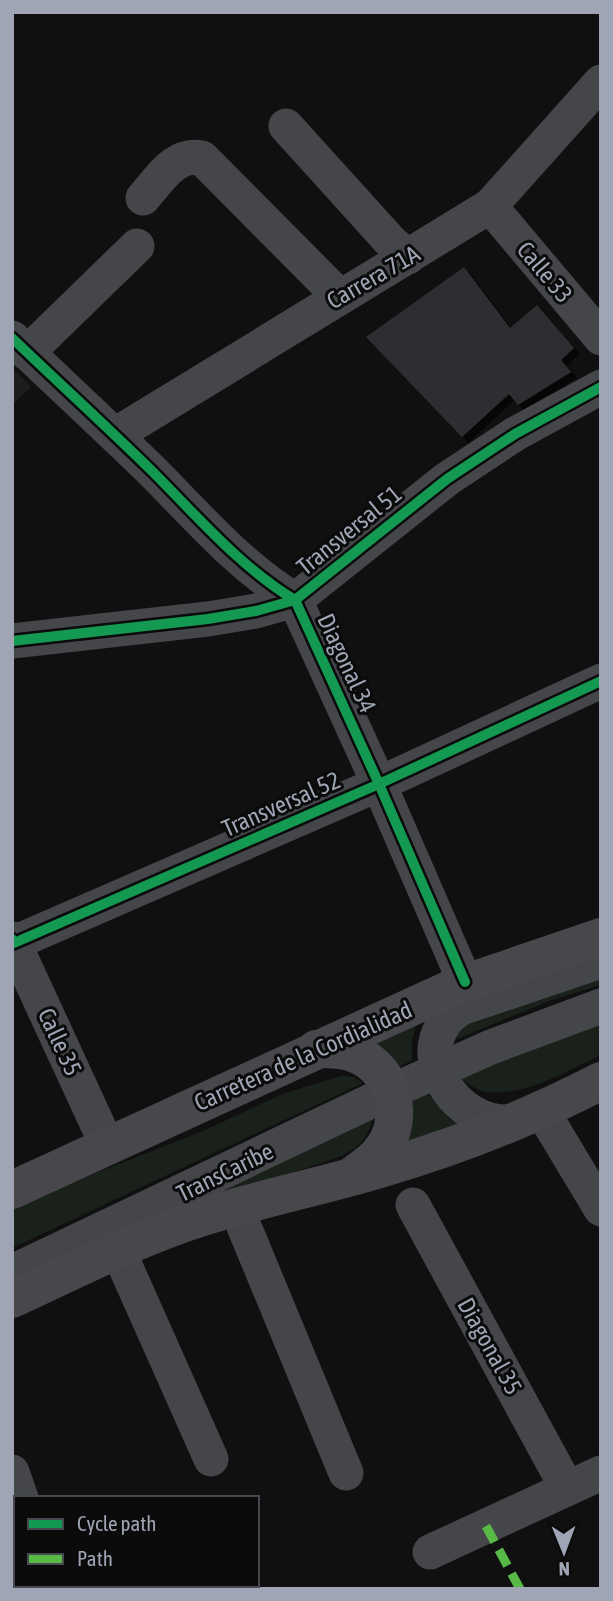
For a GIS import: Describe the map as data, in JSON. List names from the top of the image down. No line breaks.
{"streets":{"highway":["Carretera de la Cordialidad"],"street":["Calle 33","Carrera 71A","Transversal 51","Diagonal 34","Transversal 52","Calle 35","TransCaribe","Diagonal 35"]},"crossings":[["Calle 33","Carrera 71A"],["Carrera 71A","Diagonal 34"],["Transversal 51","Diagonal 34"],["Diagonal 34","Transversal 52"],["Diagonal 34","Carretera de la Cordialidad"],["Transversal 52","Calle 35"],["Calle 35","Carretera de la Cordialidad"]],"legend":["Cycle path","Path"],"north":"bottom"}
